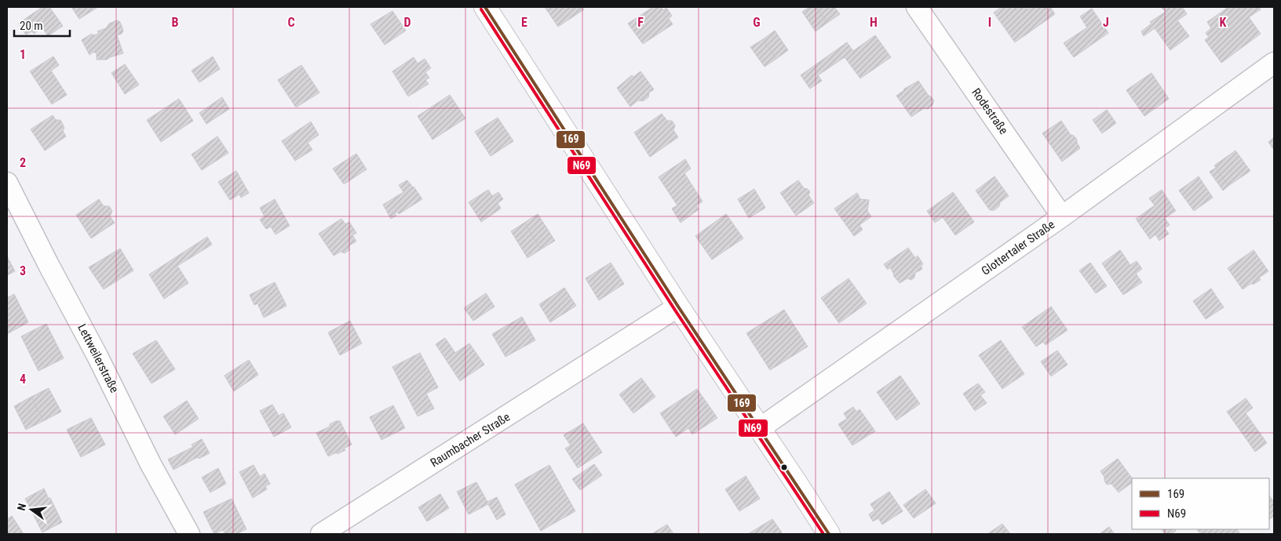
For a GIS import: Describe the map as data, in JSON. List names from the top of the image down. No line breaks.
{"streets":{"street":["Rodestraße","Glottertaler Straße","Lettweilerstraße","Raumbacher Straße"]},"crossings":[["Rodestraße","Glottertaler Straße"]],"lines":["transit line 169","transit line N69"],"legend":["169","N69"],"scale_bar":"20 m","north":"left","grid":{"columns":["B","C","D","E","F","G","H","I","J","K"],"rows":["1","2","3","4"]}}
